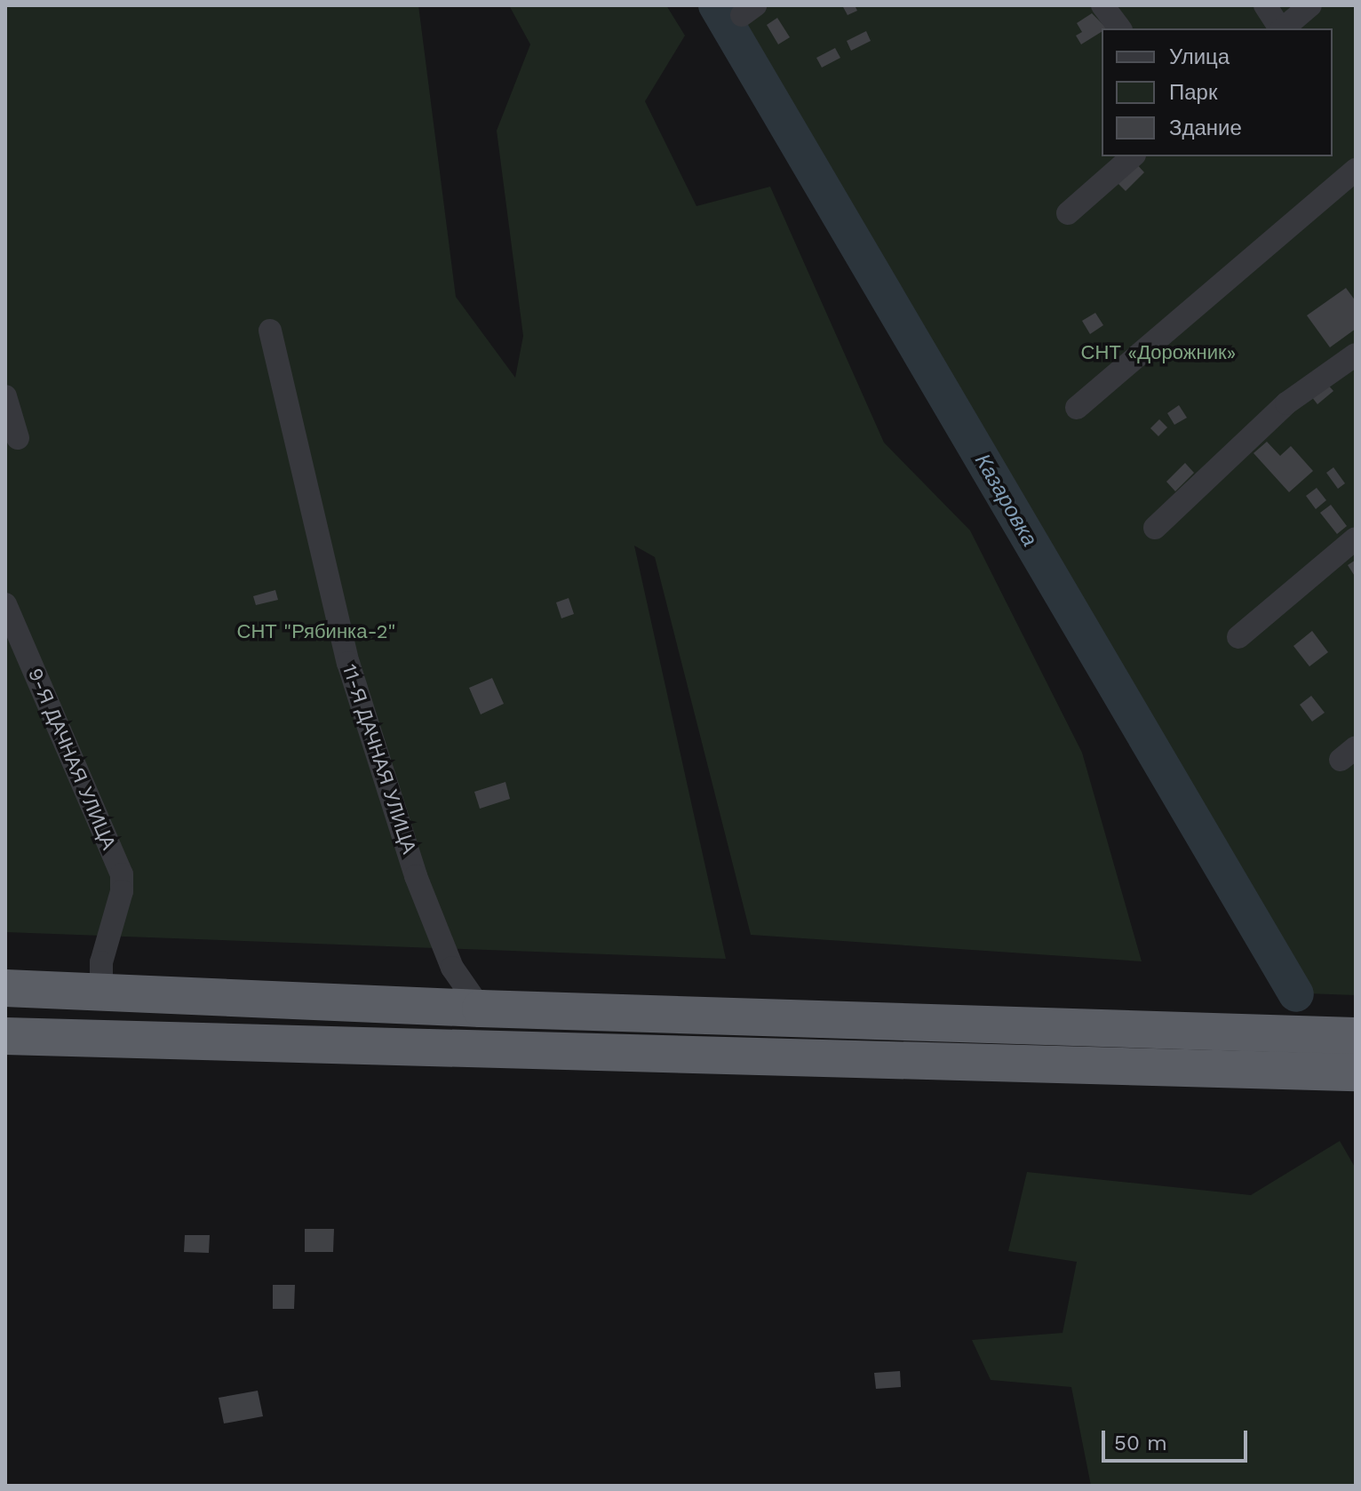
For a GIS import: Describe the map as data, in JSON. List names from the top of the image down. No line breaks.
{"streets":{"street":["9-Я ДАЧНАЯ УЛИЦА","11-Я ДАЧНАЯ УЛИЦА"]},"water":["Казаровка"],"parks":["СНТ «Дорожник»","СНТ \"Рябинка-2\""],"legend":["Улица","Парк","Здание"],"scale_bar":"50 m"}
